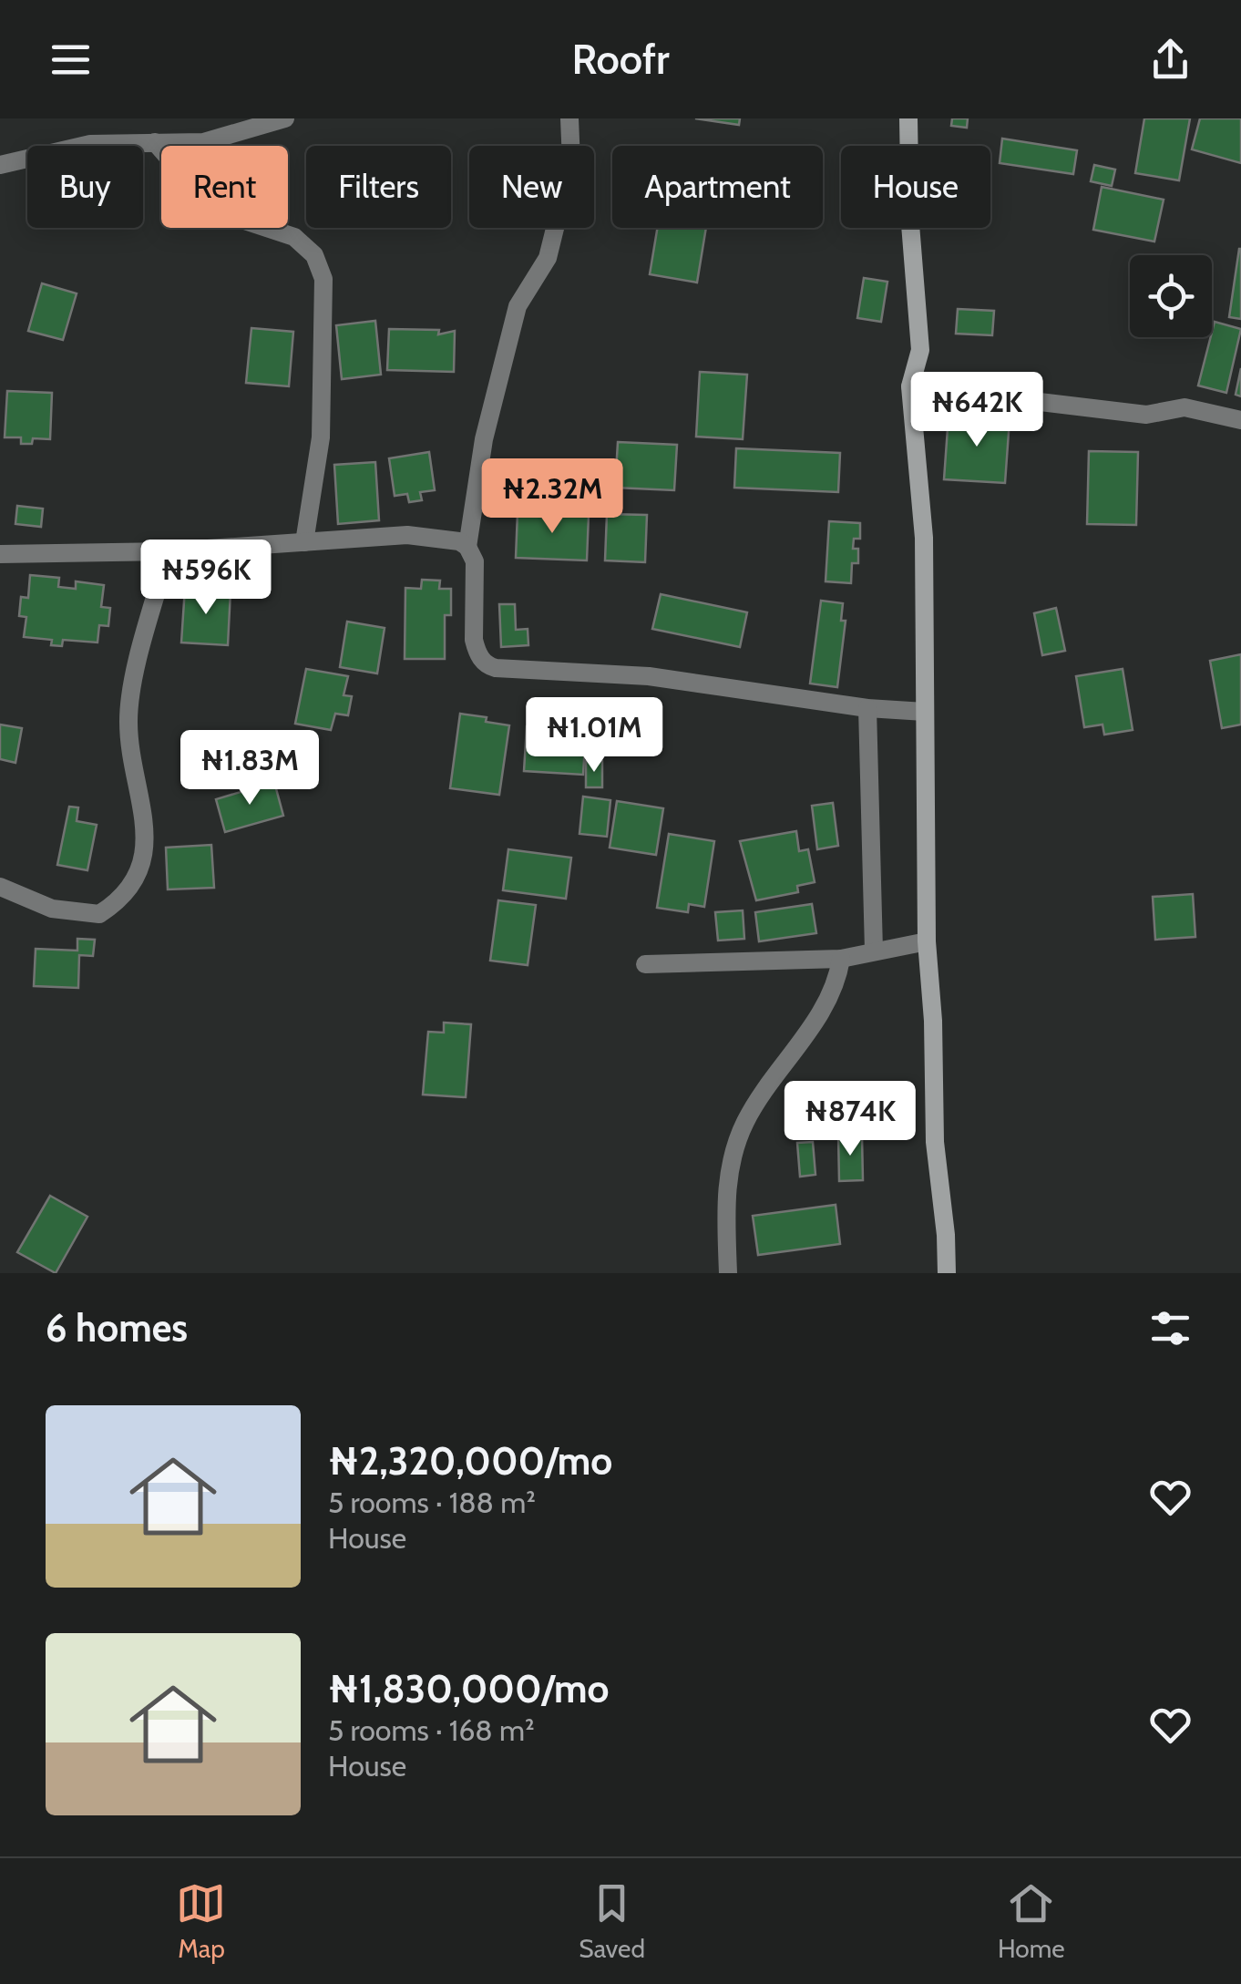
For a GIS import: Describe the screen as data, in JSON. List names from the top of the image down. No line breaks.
{"page":{"header":"Roofr","chip":["Buy","Rent","Filters","New","Apartment","House"],"price":["₦642K","₦2.32M","₦596K","₦1.01M","₦1.83M","₦874K"],"heading":"6 homes","list":[{"name":"₦2,320,000/mo","note":"5 rooms · 188 m² · House"},{"name":"₦1,830,000/mo","note":"5 rooms · 168 m² · House"}],"tabs":["Map","Saved","Home"]}}
